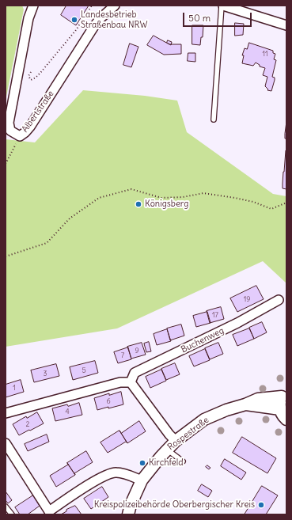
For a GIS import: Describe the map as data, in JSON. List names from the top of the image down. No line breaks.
{"streets":{"street":["Albertstraße","Buchenweg","Rospestraße"]},"places":["Landesbetrieb Straßenbau NRW","Königsberg","Kirchfeld","Kreispolizeibehörde Oberbergischer Kreis"],"house_numbers":["11","19","17","9","7","5","3","1","6","4","2"],"scale_bar":"50 m"}
